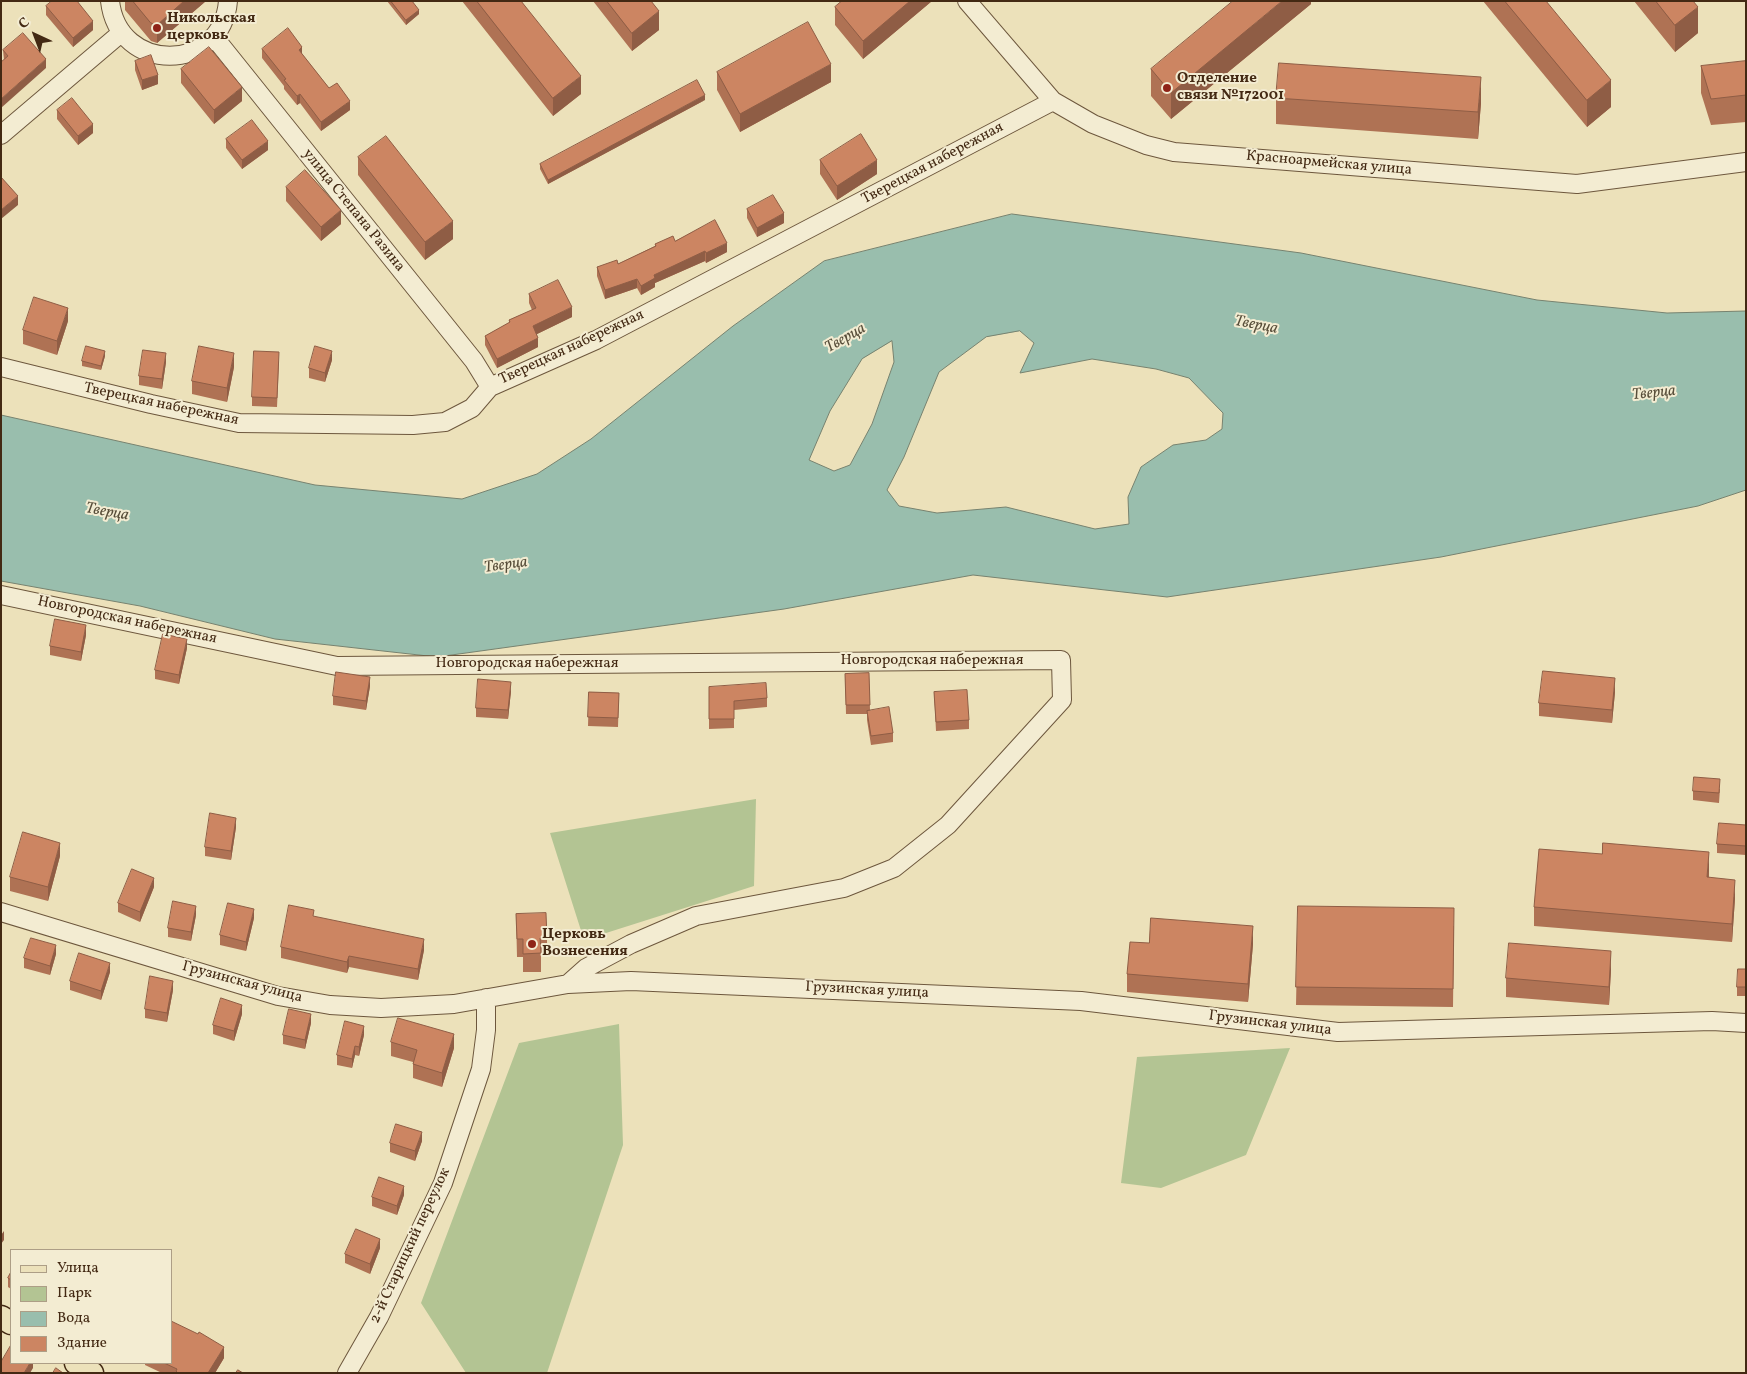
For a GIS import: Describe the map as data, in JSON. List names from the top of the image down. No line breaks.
{"streets":{"street":["Тверецкая набережная","Красноармейская улица","улица Степана Разина","Новгородская набережная","Грузинская улица","2-й Старицкий переулок"]},"crossings":[["Тверецкая набережная","Красноармейская улица"],["Тверецкая набережная","улица Степана Разина"],["Новгородская набережная","Грузинская улица"],["Грузинская улица","2-й Старицкий переулок"]],"water":["Тверца"],"places":["Никольская церковь","Отделение связи №172001","Церковь Вознесения"],"legend":["Улица","Парк","Вода","Здание"],"north":"top left"}
